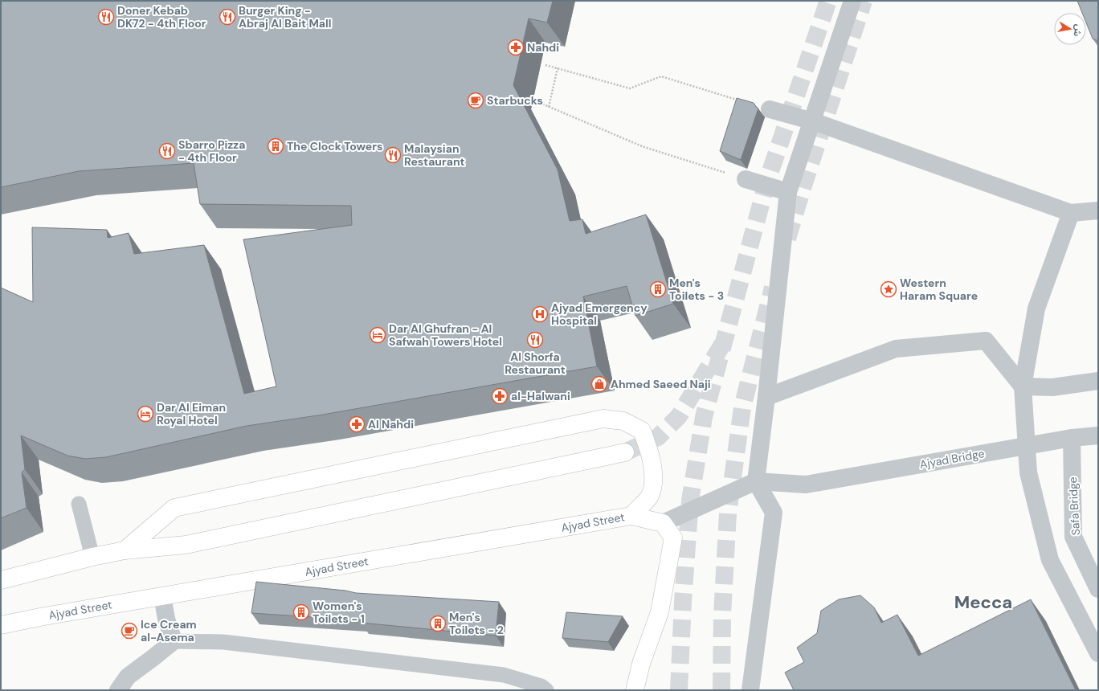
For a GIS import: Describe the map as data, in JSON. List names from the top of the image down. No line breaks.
{"streets":{"main road":["Ajyad Street"],"street":["Ajyad Bridge","Safa Bridge"]},"crossings":[["Ajyad Bridge","Safa Bridge"]],"districts":["Mecca"],"places":{"restaurant":["Doner Kebab DK72 - 4th Floor","Burger King - Abraj Al Bait Mall","Sbarro Pizza - 4th Floor","Malaysian Restaurant","Al Shorfa Restaurant"],"pharmacy":["Nahdi","al-Halwani","Al Nahdi"],"cafe":["Starbucks","Ice Cream al-Asema"],"building":["The Clock Towers","Men's Toilets - 3","Women's Toilets - 1","Men's Toilets - 2"],"place":["Western Haram Square"],"hospital":["Ajyad Emergency Hospital"],"hotel":["Dar Al Ghufran - Al Safwah Towers Hotel","Dar Al Eiman Royal Hotel"],"shop":["Ahmed Saeed Naji"]},"north":"right"}
